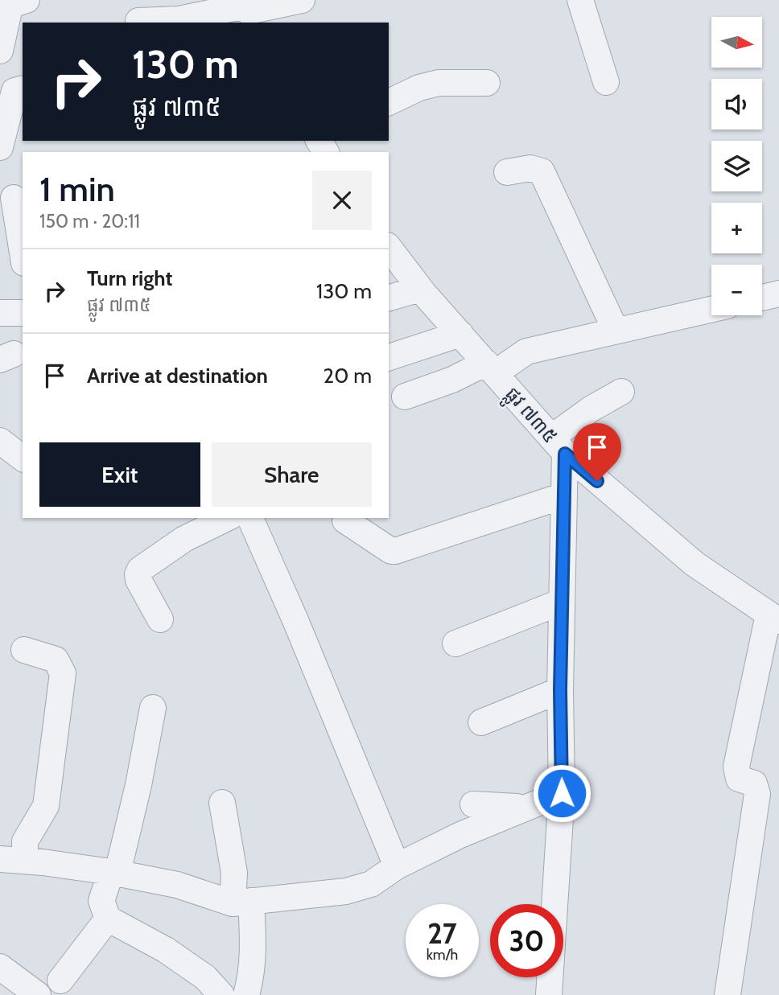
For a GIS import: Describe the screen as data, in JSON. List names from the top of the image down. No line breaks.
{"streets":{"street":["ផ្លូវ ៧៣៥"]},"north":"right","page":{"map_buttons":["+","−"],"turn":["130 m","ផ្លូវ ៧៣៥"],"heading":["1 min","150 m · 20:11"],"list":[{"name":"Turn right","note":"ផ្លូវ ៧៣៥","value":"130 m"},{"name":"Arrive at destination","value":"20 m"}],"buttons":["Exit","Share"],"speed":"27 km/h","limit":"30"}}
